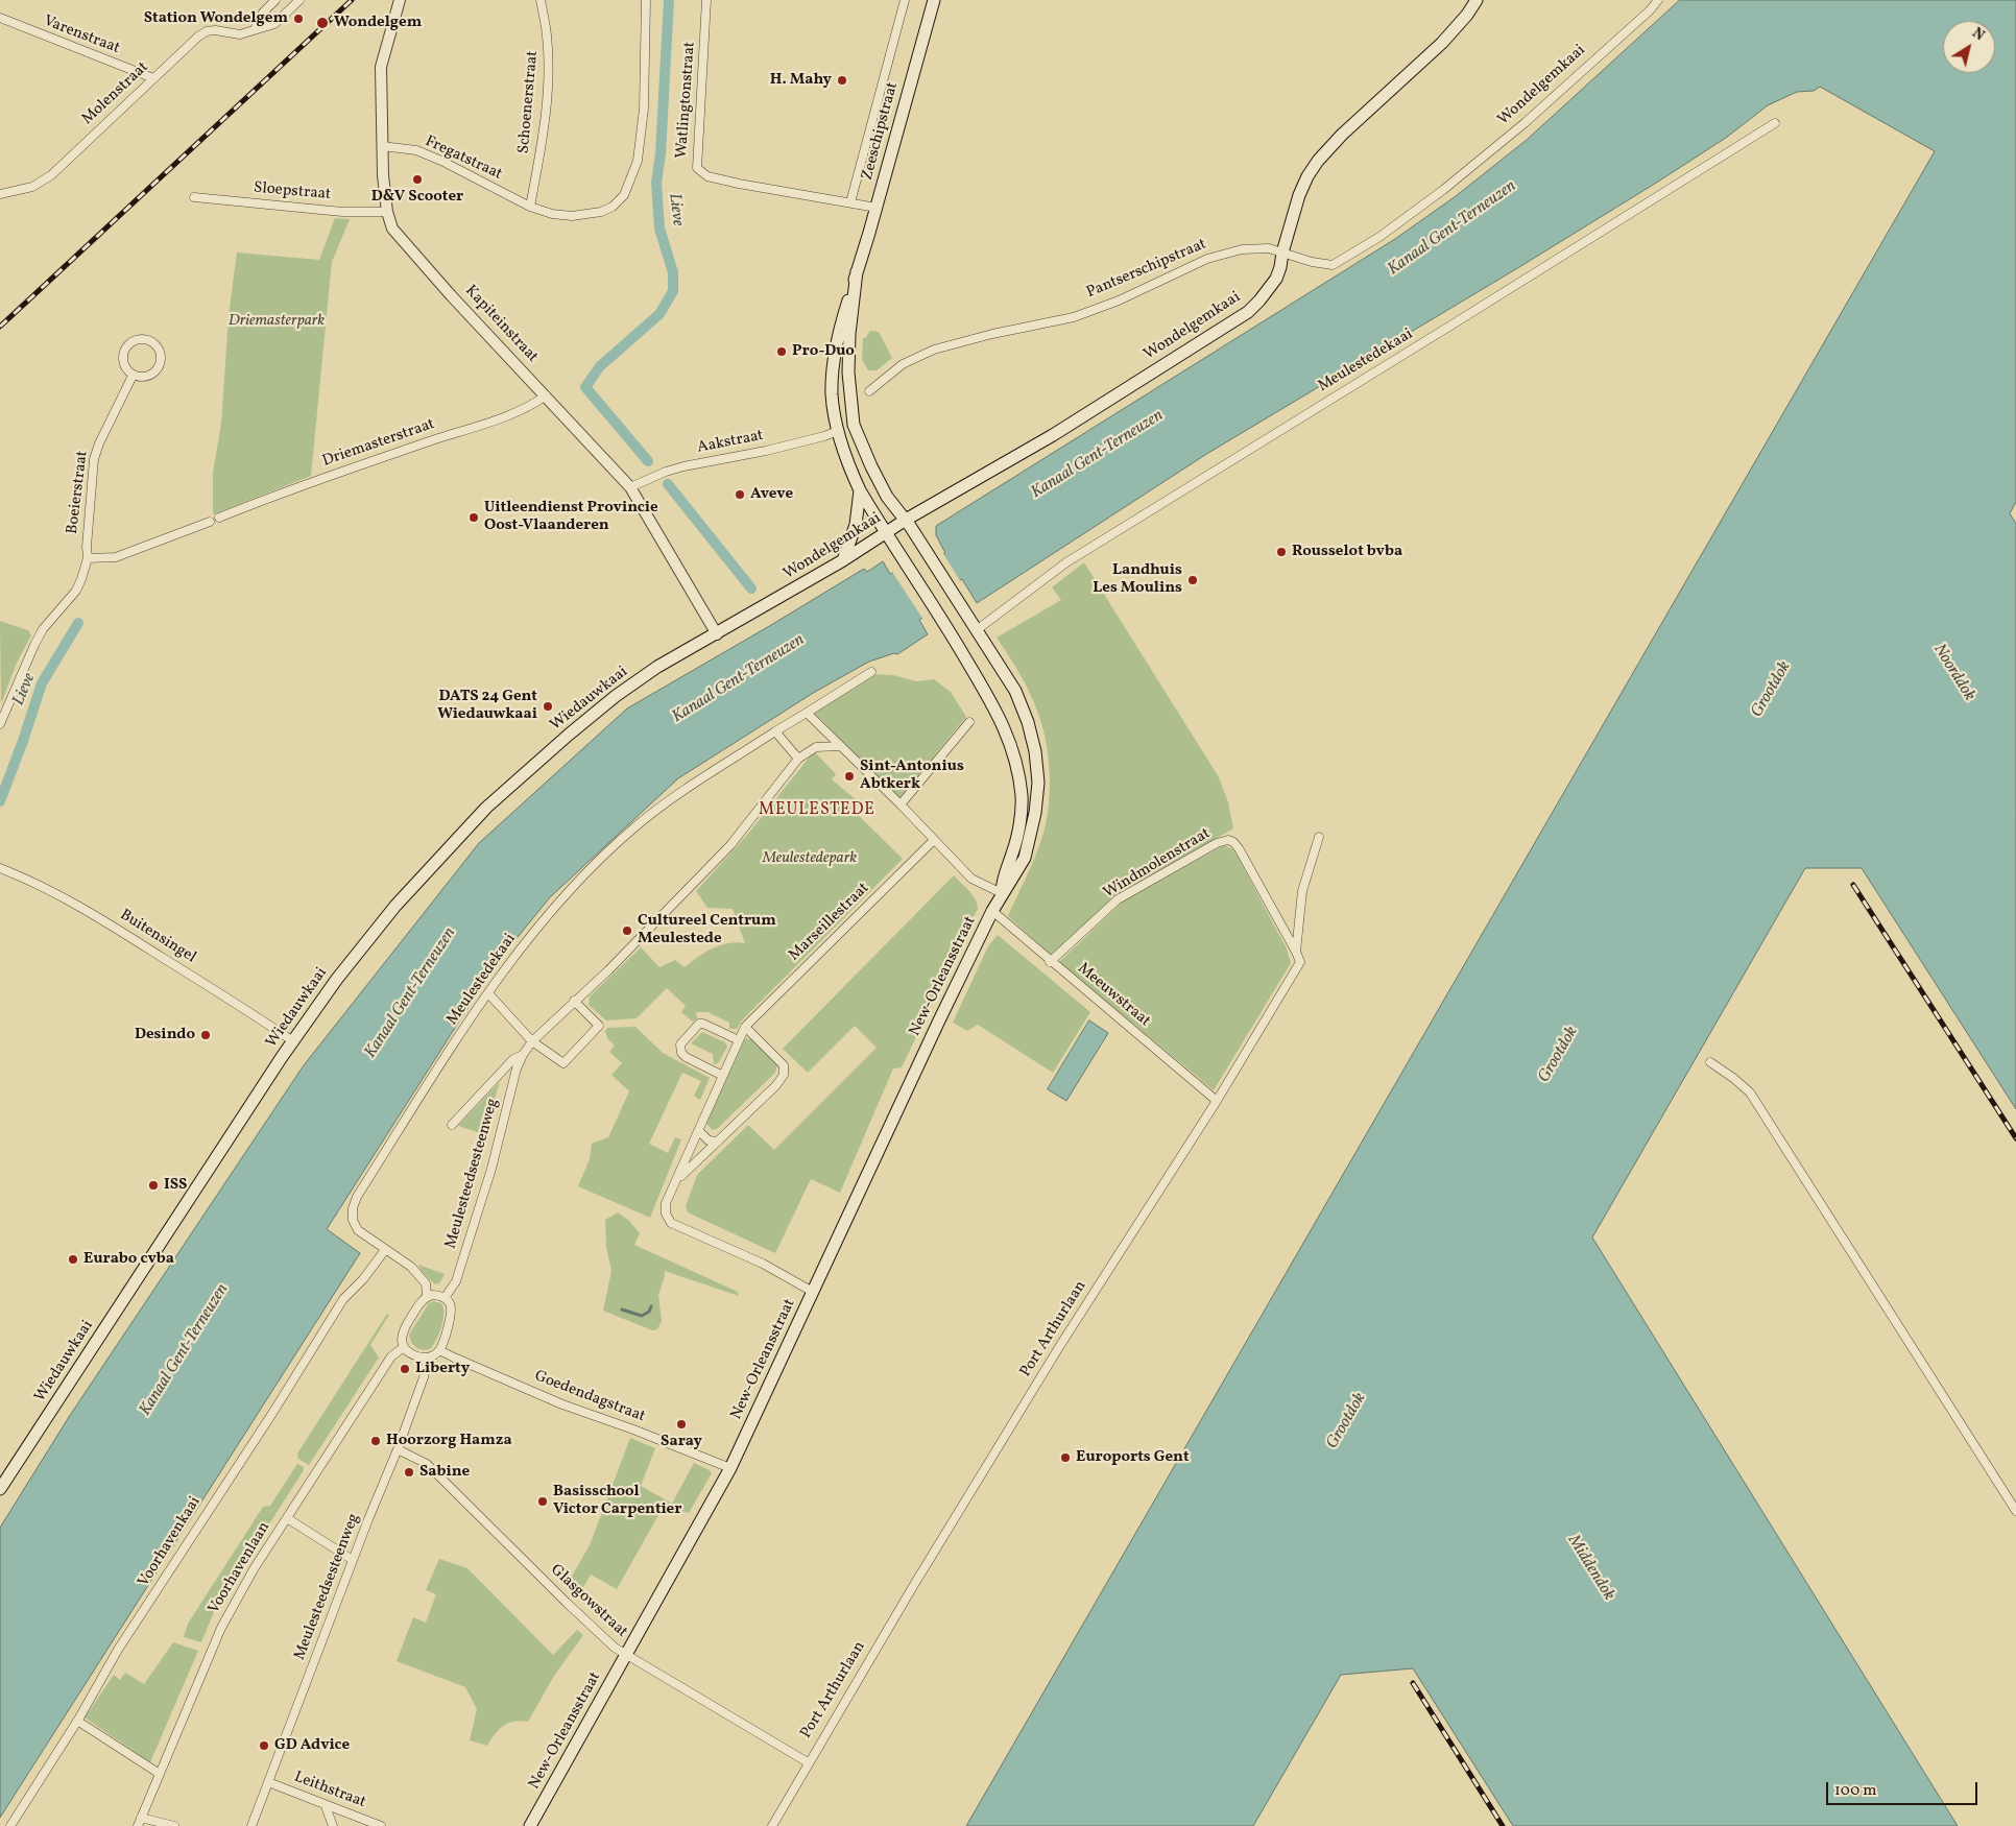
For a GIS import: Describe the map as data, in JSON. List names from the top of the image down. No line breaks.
{"streets":{"main road":["Wondelgemkaai","Zeeschipstraat","Wiedauwkaai","New-Orleansstraat"],"street":["Varenstraat","Molenstraat","Watlingtonstraat","Schoenerstraat","Fregatstraat","Sloepstraat","Pantserschipstraat","Kapiteinstraat","Meulestedekaai","Aakstraat","Driemasterstraat","Boeierstraat","Windmolenstraat","Marseillestraat","Buitensingel","Meeuwstraat","Meulesteedsesteenweg","Port Arthurlaan","Goedendagstraat","Voorhavenkaai","Voorhavenlaan","Glasgowstraat","Leithstraat"]},"crossings":[["Varenstraat","Molenstraat"],["Wondelgemkaai","Zeeschipstraat"],["Wondelgemkaai","Pantserschipstraat"],["Wondelgemkaai","Kapiteinstraat"],["Wondelgemkaai","Wiedauwkaai"],["Wondelgemkaai","New-Orleansstraat"],["Watlingtonstraat","Zeeschipstraat"],["Schoenerstraat","Fregatstraat"],["Zeeschipstraat","Aakstraat"],["Zeeschipstraat","New-Orleansstraat"],["Fregatstraat","Kapiteinstraat"],["Sloepstraat","Kapiteinstraat"],["Kapiteinstraat","Aakstraat"],["Kapiteinstraat","Driemasterstraat"],["Kapiteinstraat","Wiedauwkaai"],["Meulestedekaai","New-Orleansstraat"],["Meulestedekaai","Meulesteedsesteenweg"],["Meulestedekaai","Goedendagstraat"],["Meulestedekaai","Voorhavenkaai"],["Meulestedekaai","Voorhavenlaan"],["Wiedauwkaai","Buitensingel"],["Windmolenstraat","Meeuwstraat"],["Windmolenstraat","Port Arthurlaan"],["Marseillestraat","New-Orleansstraat"],["New-Orleansstraat","Meeuwstraat"],["New-Orleansstraat","Goedendagstraat"],["New-Orleansstraat","Glasgowstraat"],["Meeuwstraat","Port Arthurlaan"],["Meulesteedsesteenweg","Goedendagstraat"],["Meulesteedsesteenweg","Voorhavenlaan"],["Meulesteedsesteenweg","Glasgowstraat"],["Meulesteedsesteenweg","Leithstraat"],["Port Arthurlaan","Glasgowstraat"],["Goedendagstraat","Voorhavenlaan"]],"districts":["MEULESTEDE"],"water":["Lieve","Kanaal Gent-Terneuzen","Noorddok","Grootdok","Middendok"],"parks":["Driemasterpark","Meulestedepark"],"places":["Station Wondelgem","Wondelgem","H. Mahy","D&V Scooter","Pro-Duo","Aveve","Uitleendienst Provincie Oost-Vlaanderen","Rousselot bvba","Landhuis Les Moulins","DATS 24 Gent Wiedauwkaai","Sint-Antonius Abtkerk","Cultureel Centrum Meulestede","Desindo","ISS","Eurabo cvba","Liberty","Saray","Hoorzorg Hamza","Euroports Gent","Sabine","Basisschool Victor Carpentier","GD Advice"],"scale_bar":"100 m","north":"top right"}
